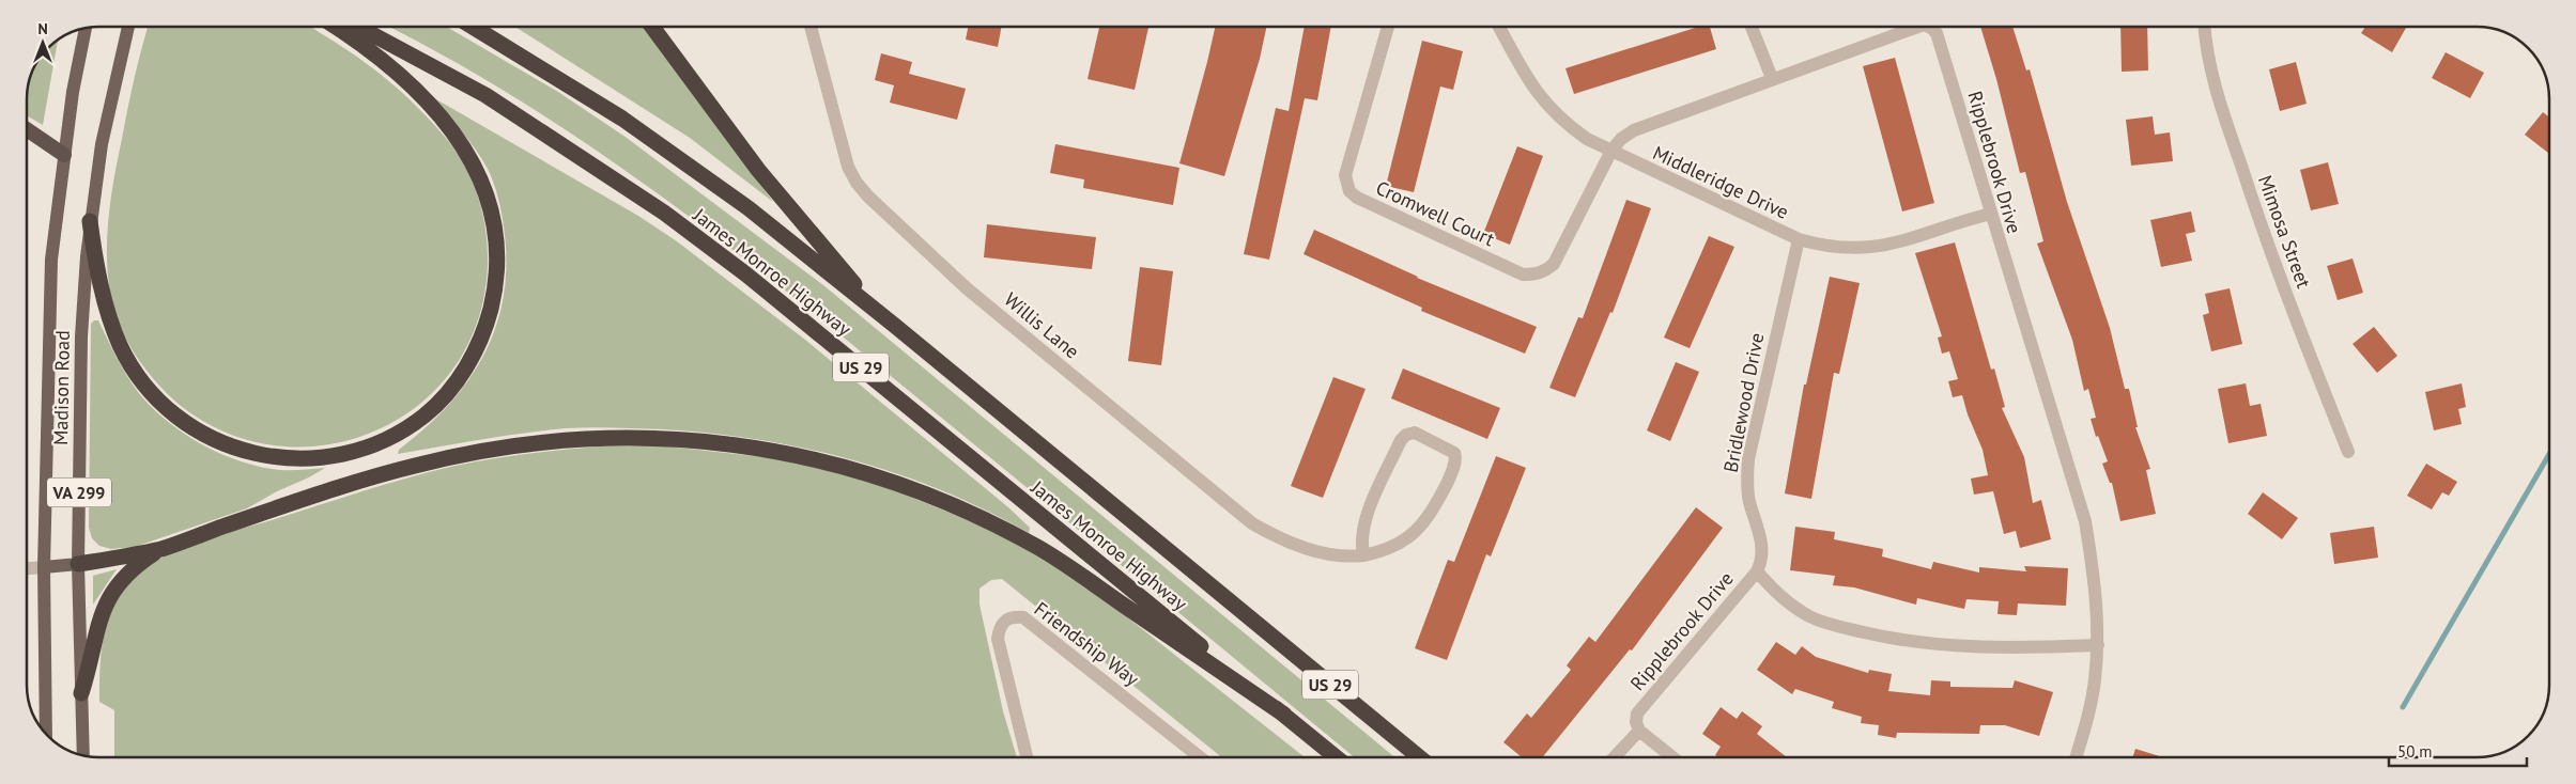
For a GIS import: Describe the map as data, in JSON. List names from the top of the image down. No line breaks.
{"streets":{"highway":["James Monroe Highway","US 29"],"main road":["Madison Road","VA 299"],"street":["Ripplebrook Drive","Middleridge Drive","Cromwell Court","Mimosa Street","Willis Lane","Bridlewood Drive","Friendship Way"]},"crossings":[["Ripplebrook Drive","Middleridge Drive"],["Ripplebrook Drive","Cromwell Court"],["Ripplebrook Drive","Bridlewood Drive"],["Middleridge Drive","Cromwell Court"],["Middleridge Drive","Bridlewood Drive"]],"scale_bar":"50 m","north":"top"}
